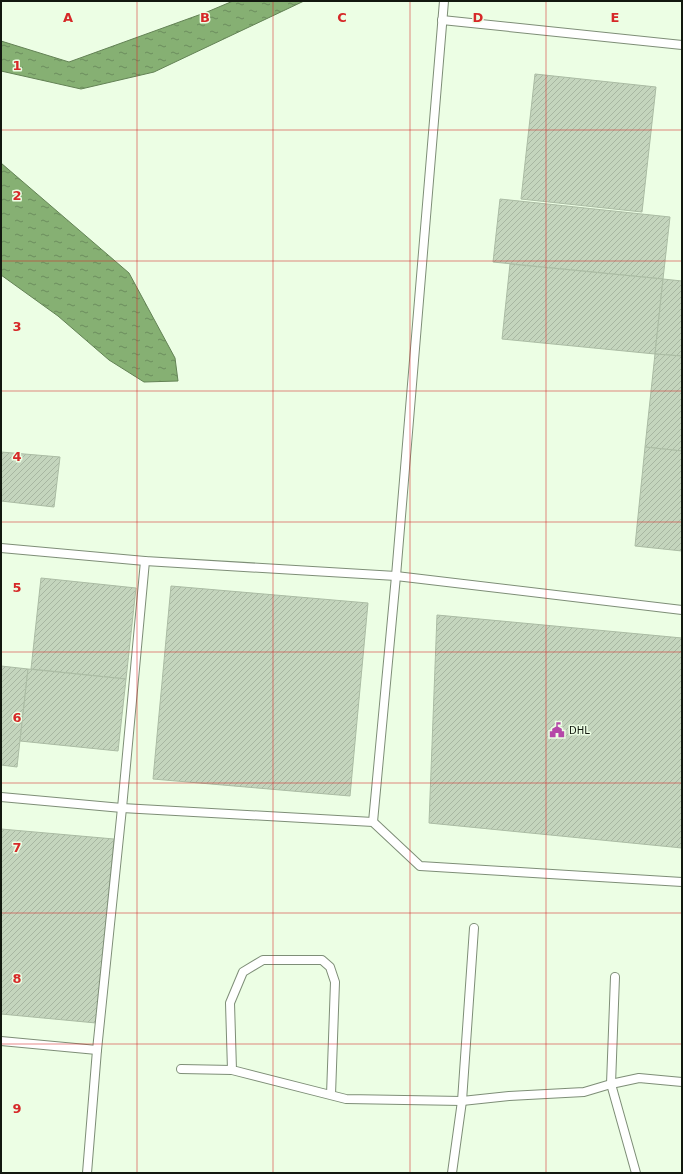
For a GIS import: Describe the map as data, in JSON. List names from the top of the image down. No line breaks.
{"places":{"public building":["DHL"]},"grid":{"columns":["A","B","C","D","E"],"rows":["1","2","3","4","5","6","7","8","9"]}}
